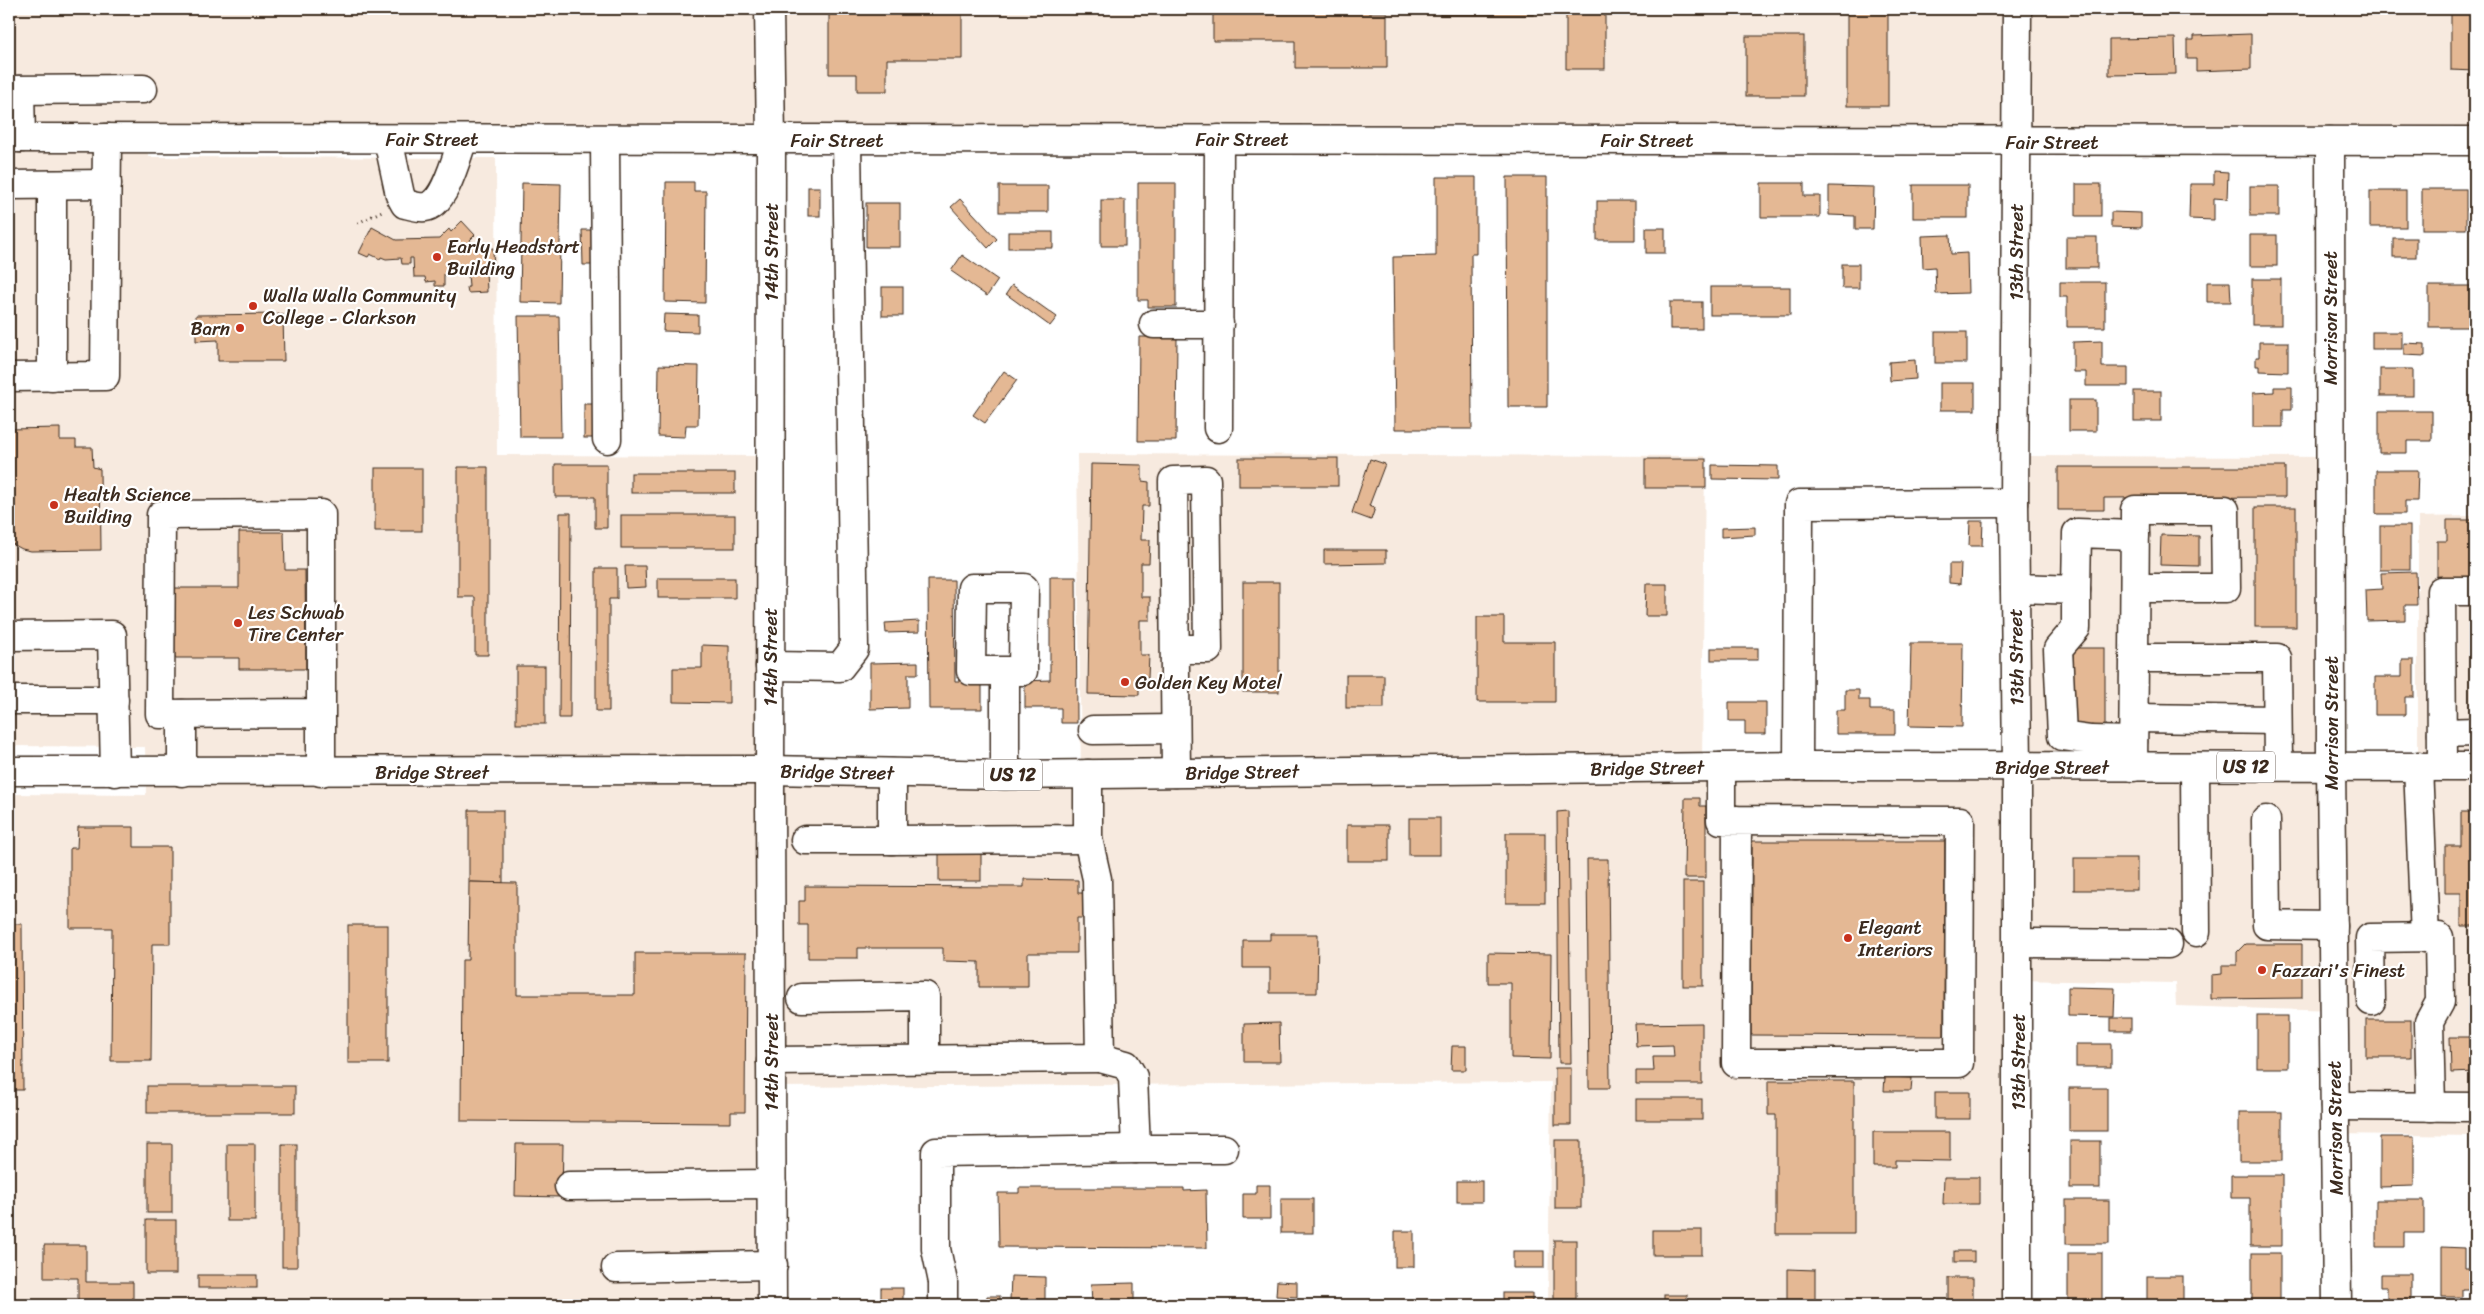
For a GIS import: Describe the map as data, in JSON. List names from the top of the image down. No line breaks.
{"streets":{"main road":["Fair Street","14th Street","13th Street","Morrison Street","Bridge Street","US 12"]},"crossings":[["Fair Street","14th Street"],["Fair Street","13th Street"],["Fair Street","Morrison Street"],["14th Street","Bridge Street"],["13th Street","Bridge Street"],["Morrison Street","Bridge Street"]],"places":["Early Headstart Building","Walla Walla Community College - Clarkson","Barn","Health Science Building","Les Schwab Tire Center","Golden Key Motel","Elegant Interiors","Fazzari's Finest"]}
